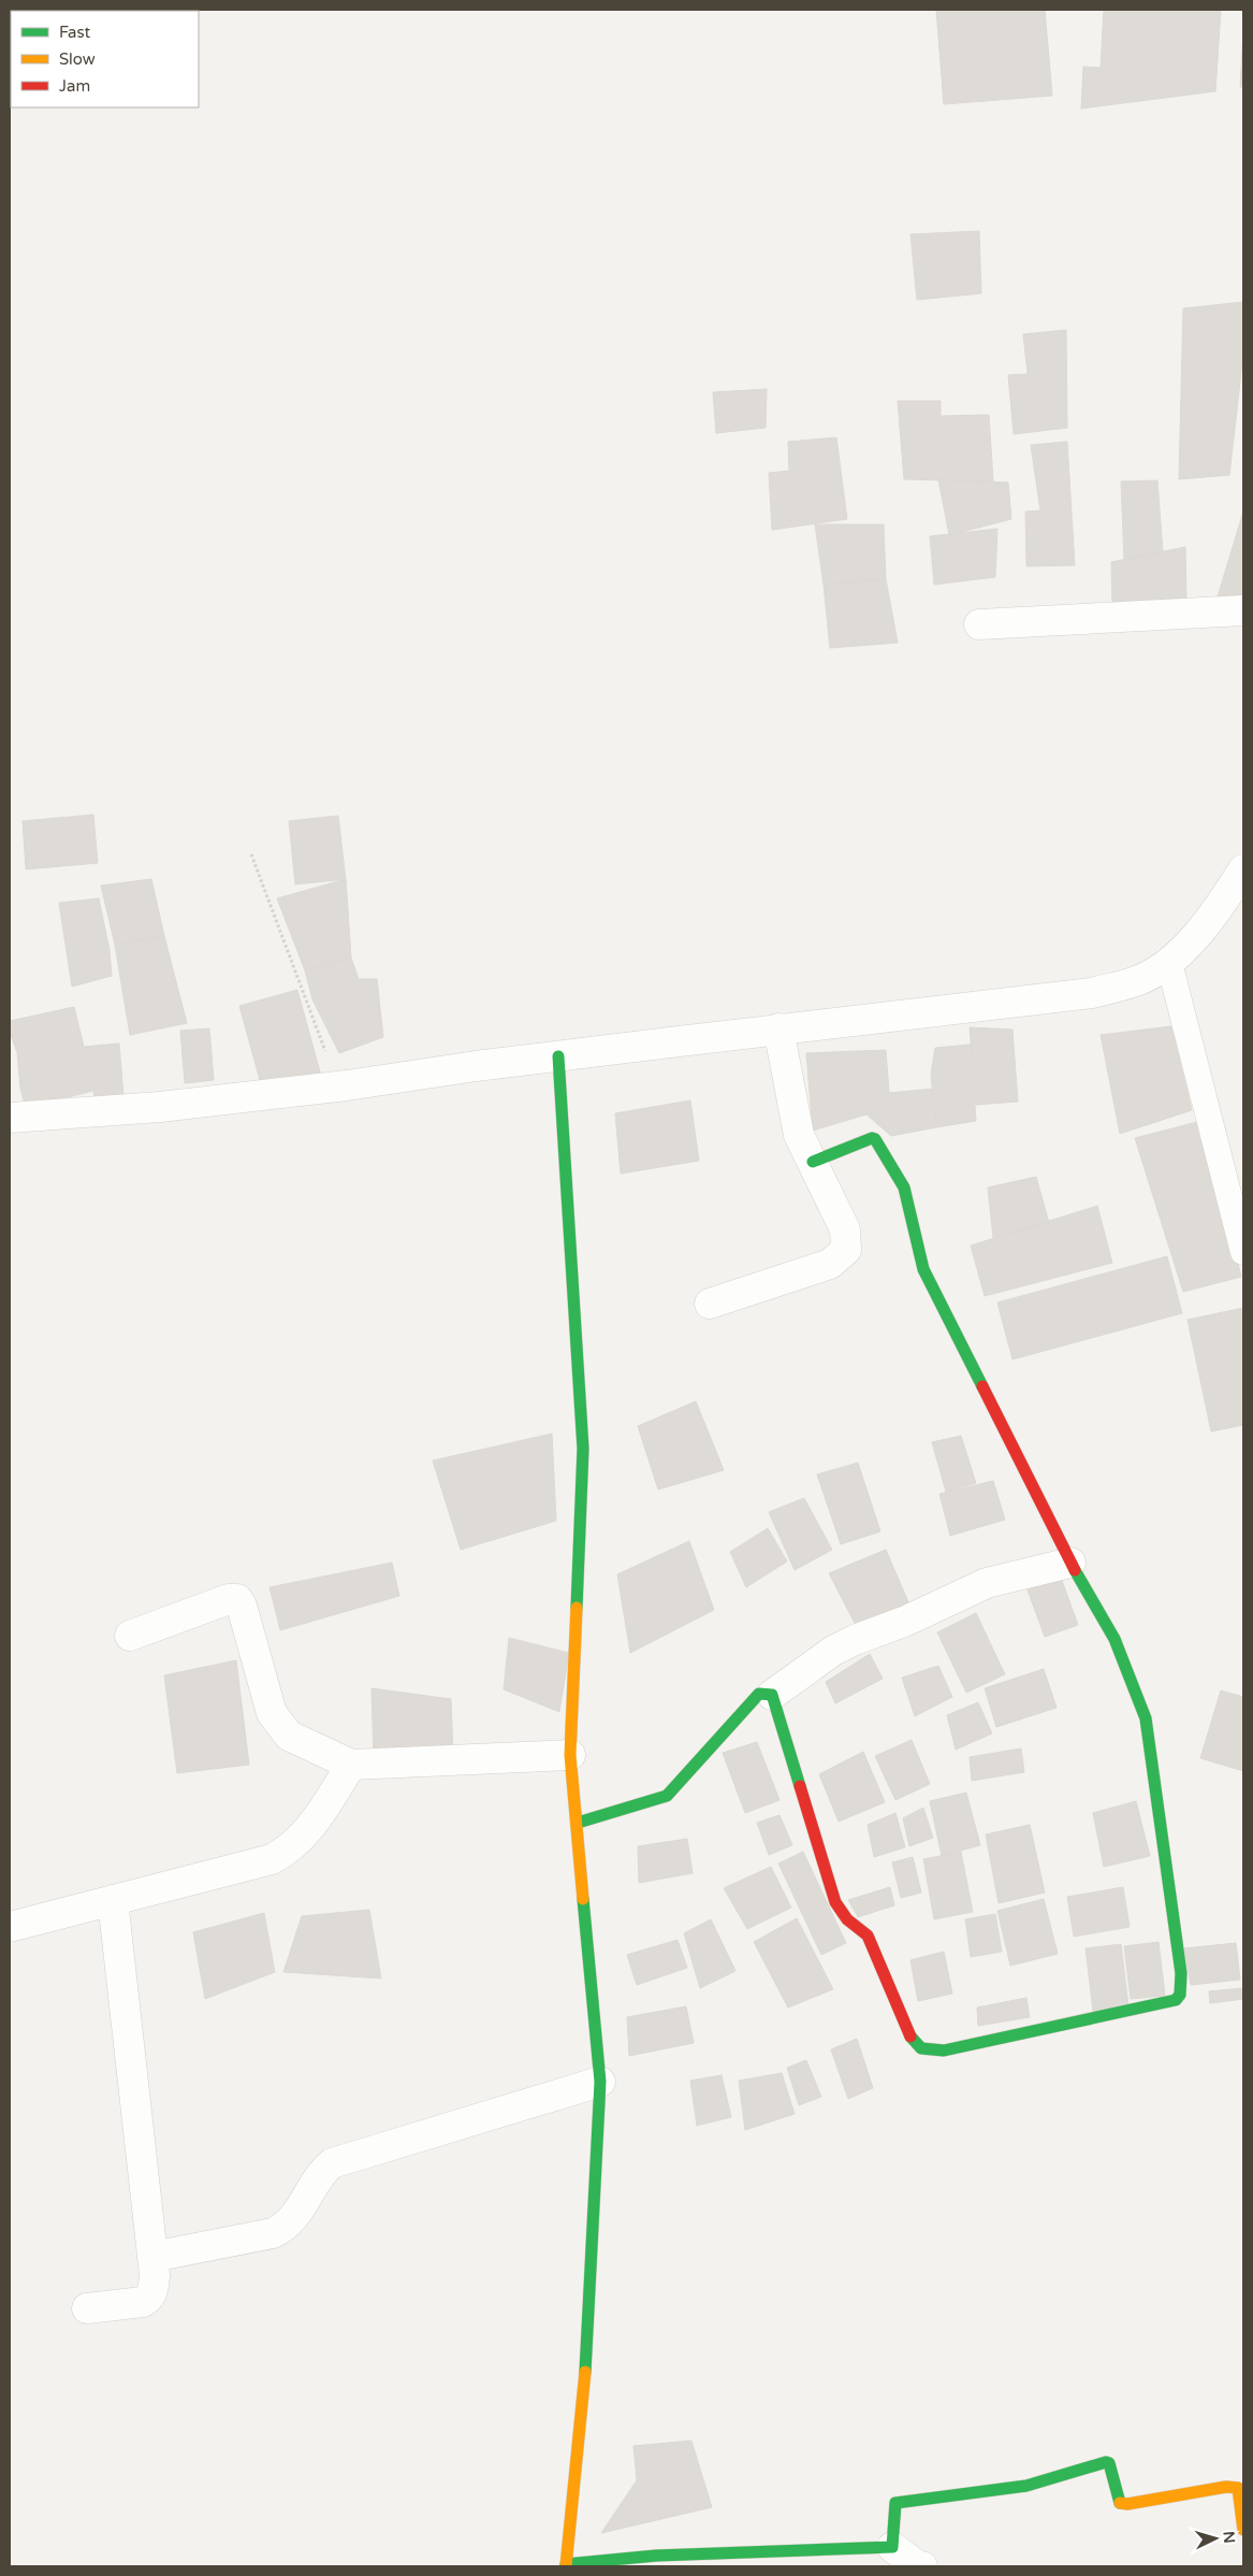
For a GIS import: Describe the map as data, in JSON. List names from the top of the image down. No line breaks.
{"legend":["Fast","Slow","Jam"],"north":"right"}
